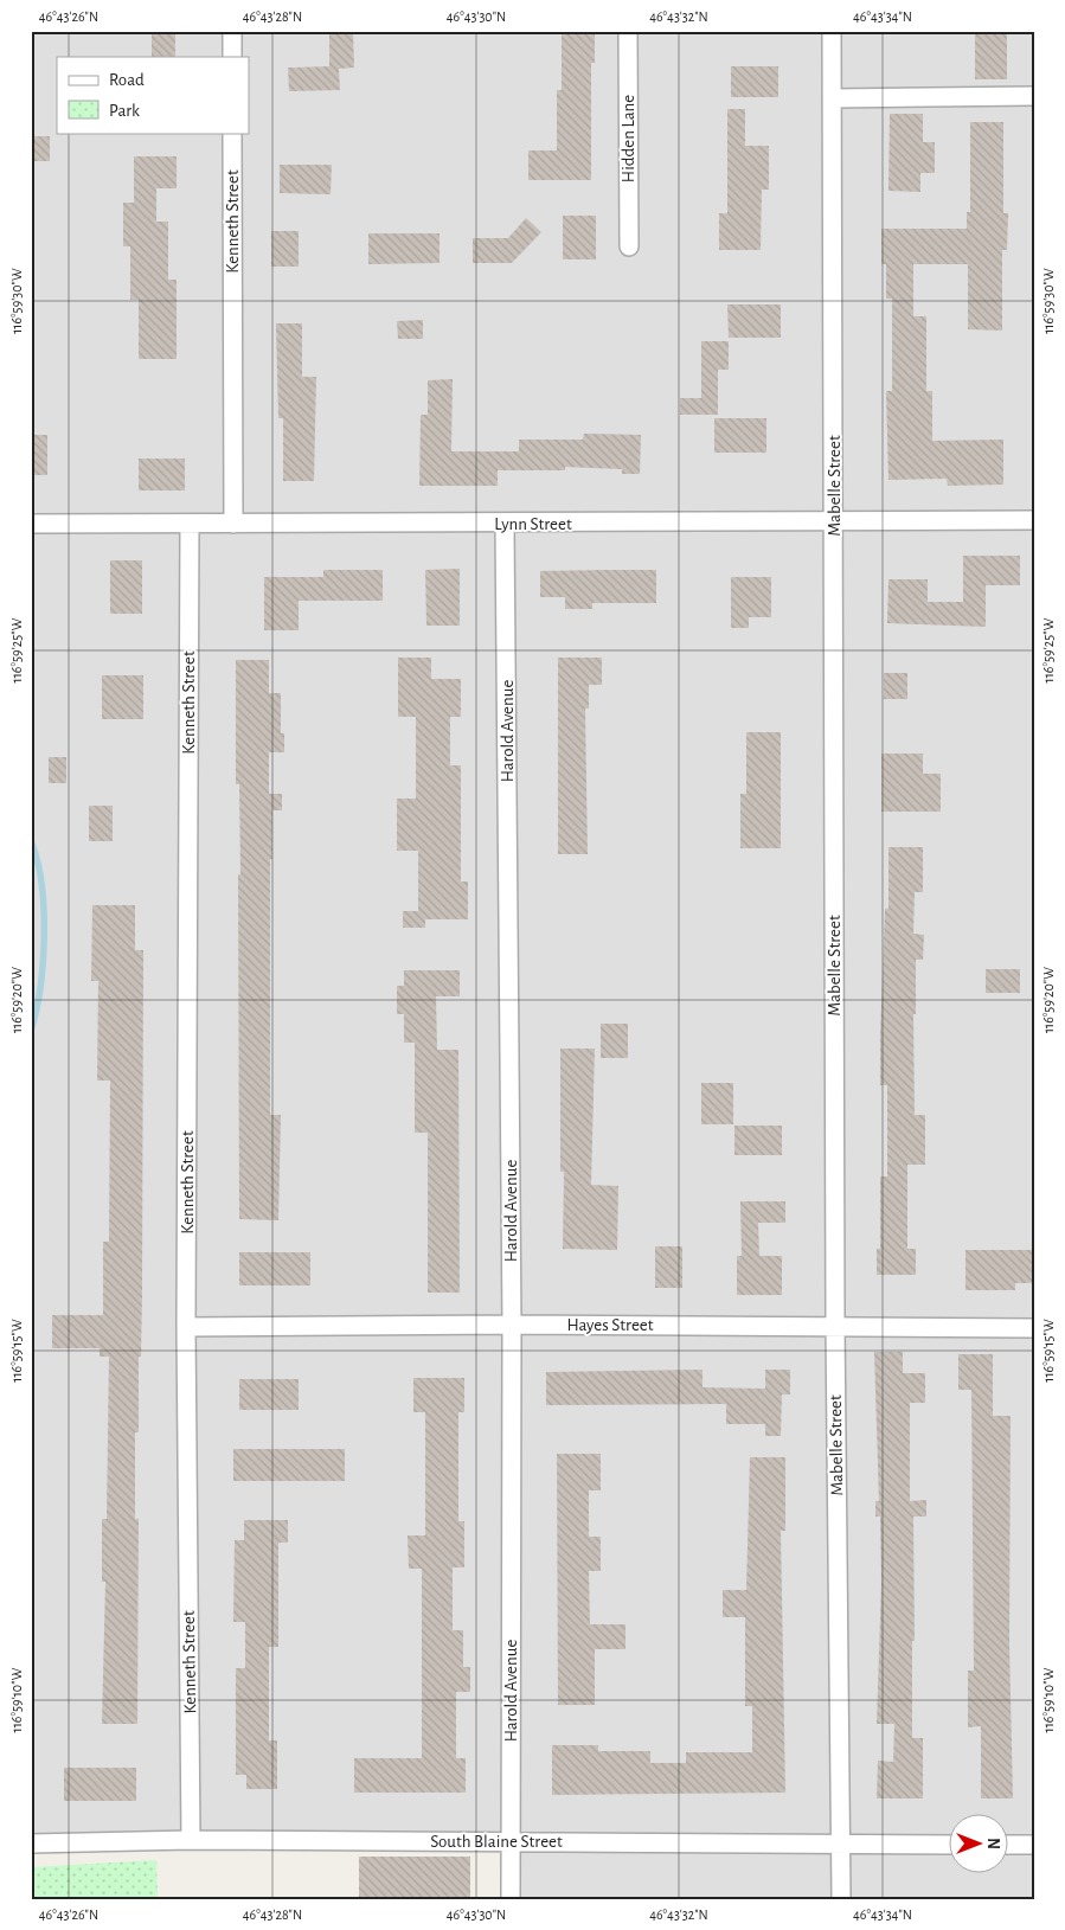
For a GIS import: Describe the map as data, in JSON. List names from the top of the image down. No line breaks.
{"streets":{"street":["Hidden Lane","Kenneth Street","Mabelle Street","Lynn Street","Harold Avenue","Hayes Street","South Blaine Street"]},"crossings":[["Kenneth Street","Lynn Street"],["Kenneth Street","Hayes Street"],["Kenneth Street","South Blaine Street"],["Mabelle Street","Lynn Street"],["Mabelle Street","Hayes Street"],["Mabelle Street","South Blaine Street"],["Lynn Street","Harold Avenue"],["Harold Avenue","Hayes Street"],["Harold Avenue","South Blaine Street"]],"legend":["Road","Park"],"north":"right","coordinates":["46°43'26\"N","46°43'28\"N","46°43'30\"N","46°43'32\"N","46°43'34\"N","116°59'30\"W","116°59'25\"W","116°59'20\"W","116°59'15\"W","116°59'10\"W"]}
